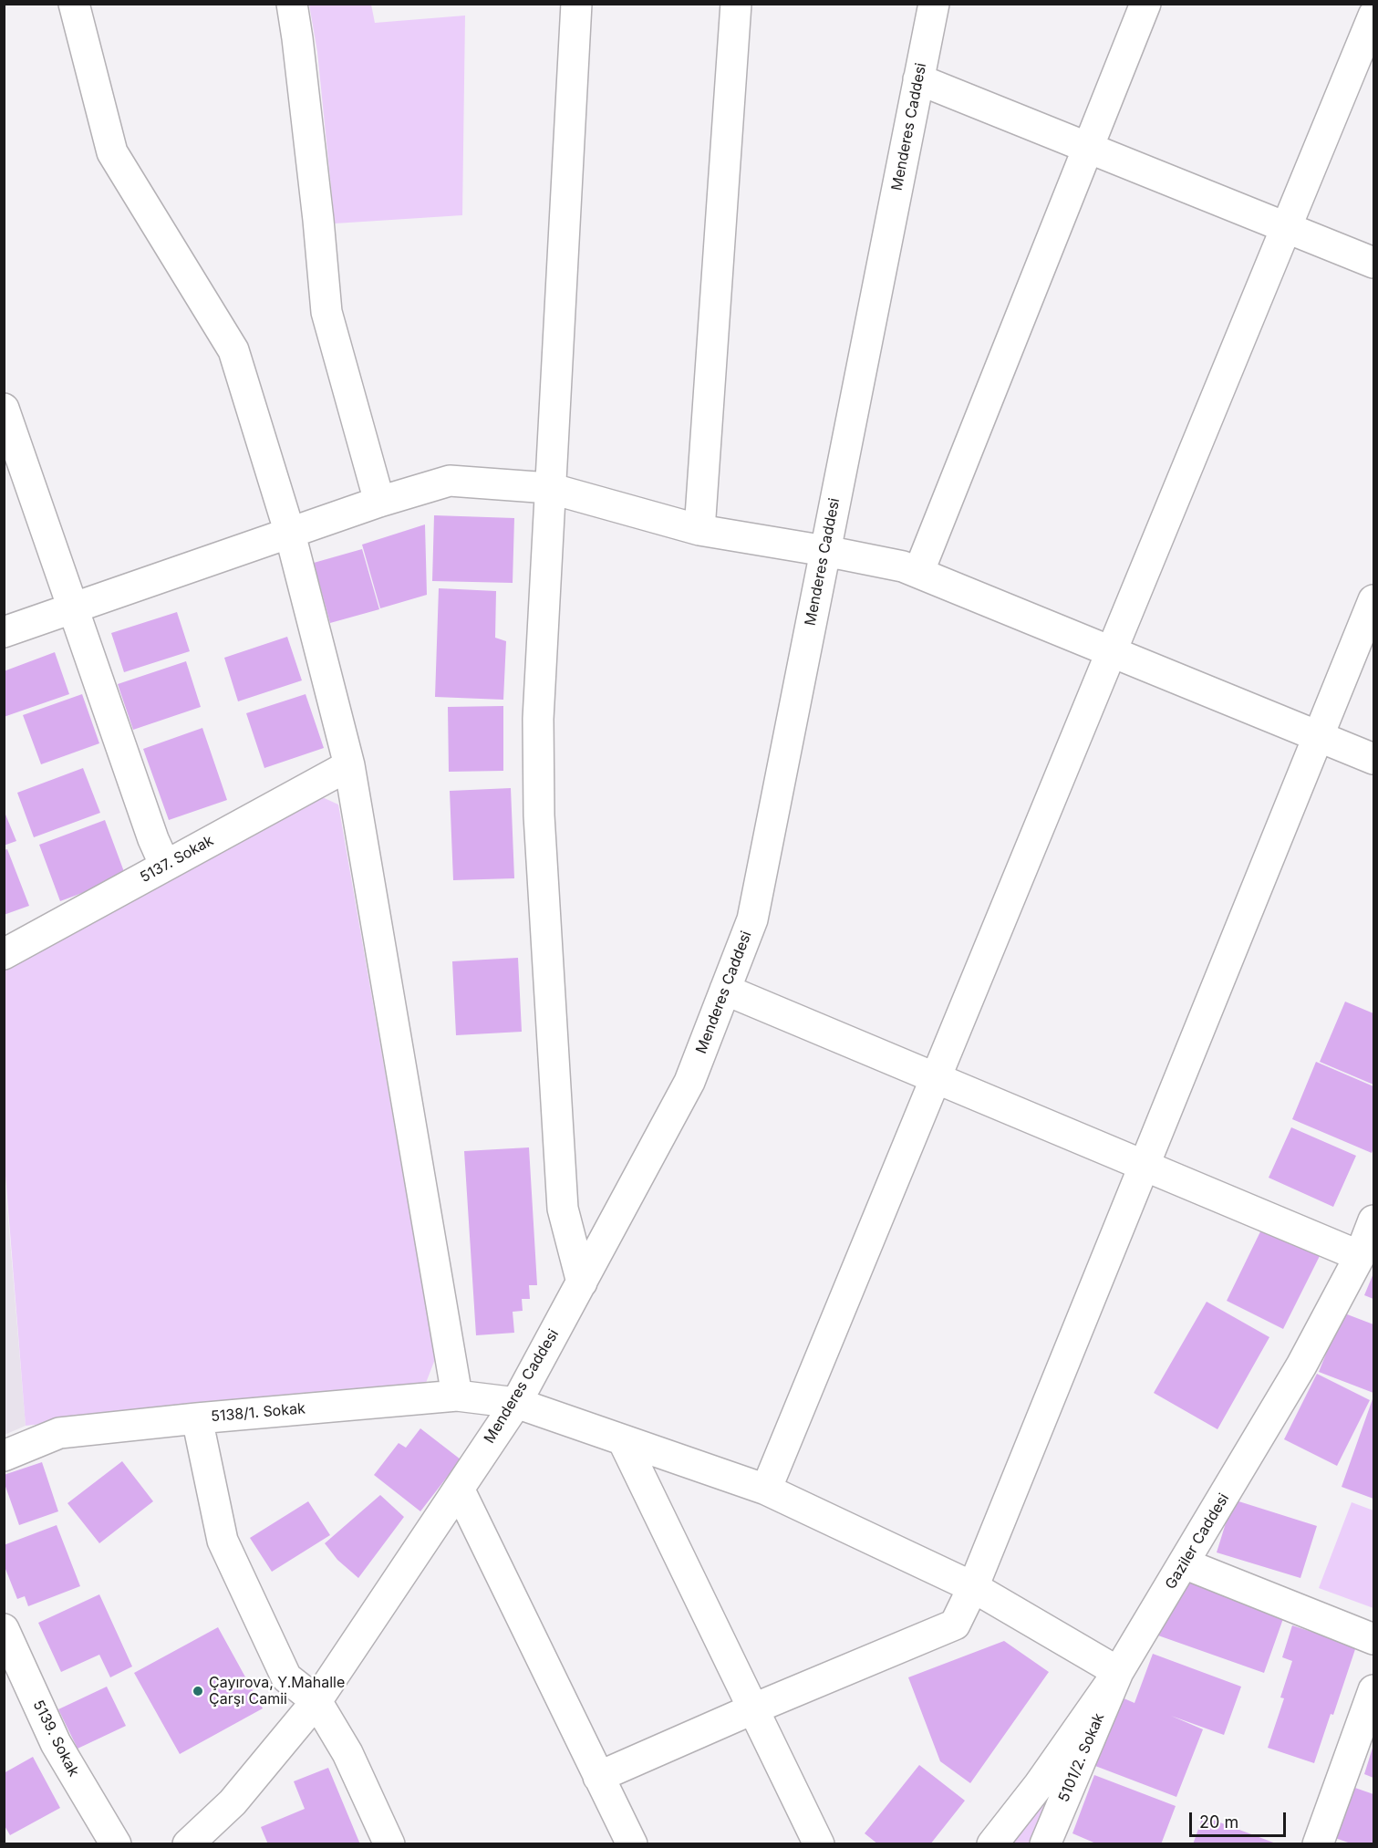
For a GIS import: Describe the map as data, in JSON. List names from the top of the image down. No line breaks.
{"streets":{"street":["Menderes Caddesi","5137. Sokak","5138/1. Sokak","Gaziler Caddesi","5139. Sokak","5101/2. Sokak"]},"crossings":[["Menderes Caddesi","5138/1. Sokak"],["5138/1. Sokak","Gaziler Caddesi"],["5138/1. Sokak","5101/2. Sokak"],["Gaziler Caddesi","5101/2. Sokak"]],"places":["Çayırova, Y.Mahalle Çarşı Camii"],"scale_bar":"20 m"}
